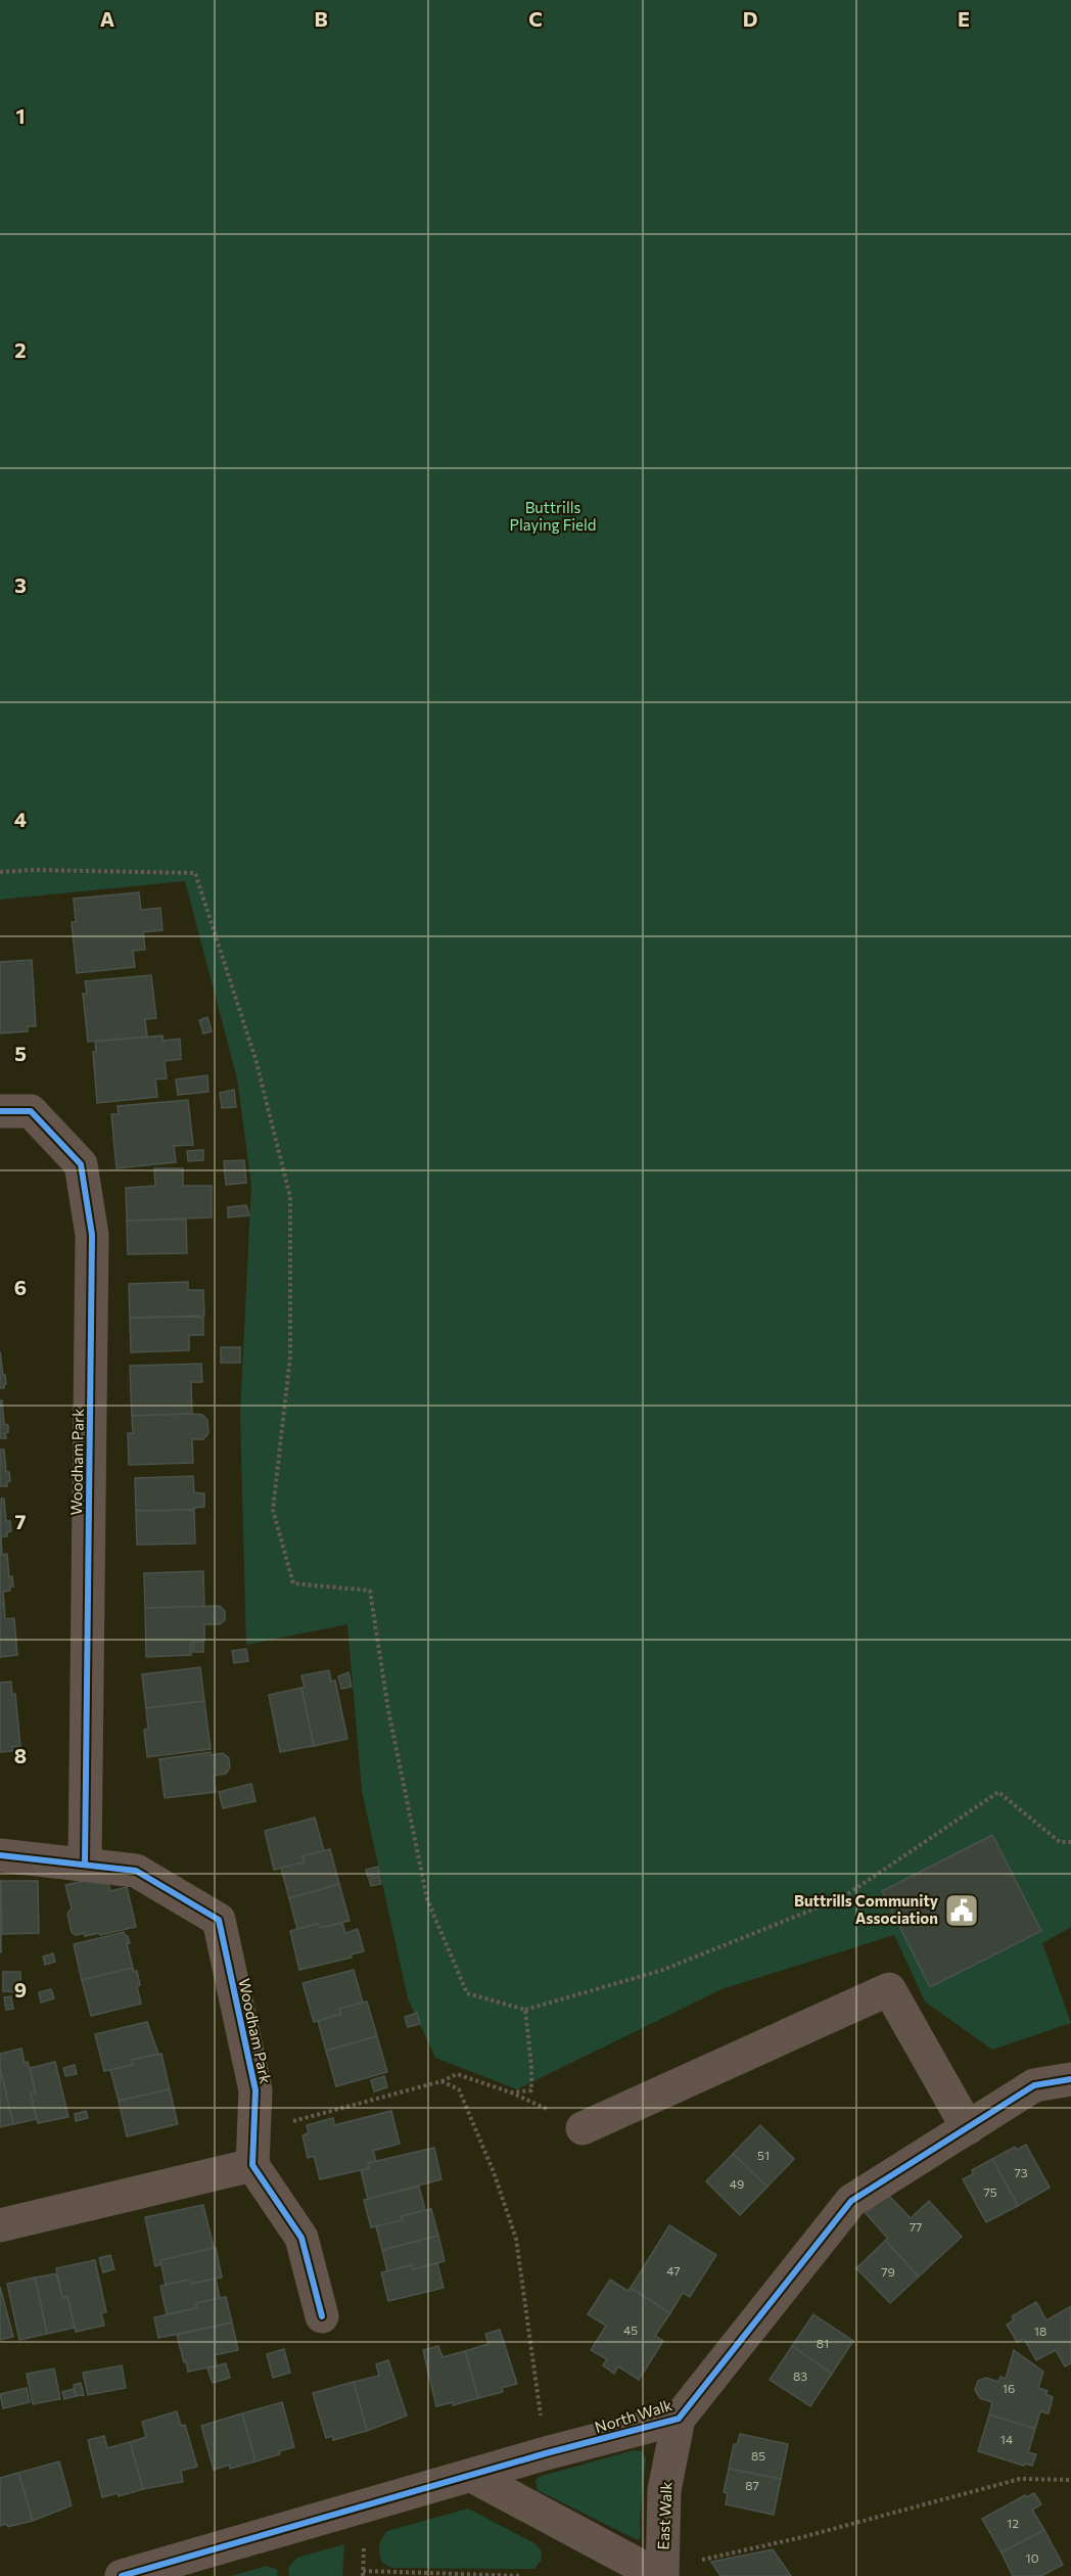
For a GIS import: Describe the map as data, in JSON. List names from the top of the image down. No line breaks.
{"streets":{"street":["Woodham Park","North Walk","East Walk"]},"crossings":[["North Walk","East Walk"]],"parks":["Buttrills Playing Field"],"places":{"public building":["Buttrills Community Association"]},"house_numbers":["51","73","49","75","77","47","79","45","18","81","83","16","14","85","87","12","10"],"grid":{"columns":["A","B","C","D","E"],"rows":["1","2","3","4","5","6","7","8","9"]}}
